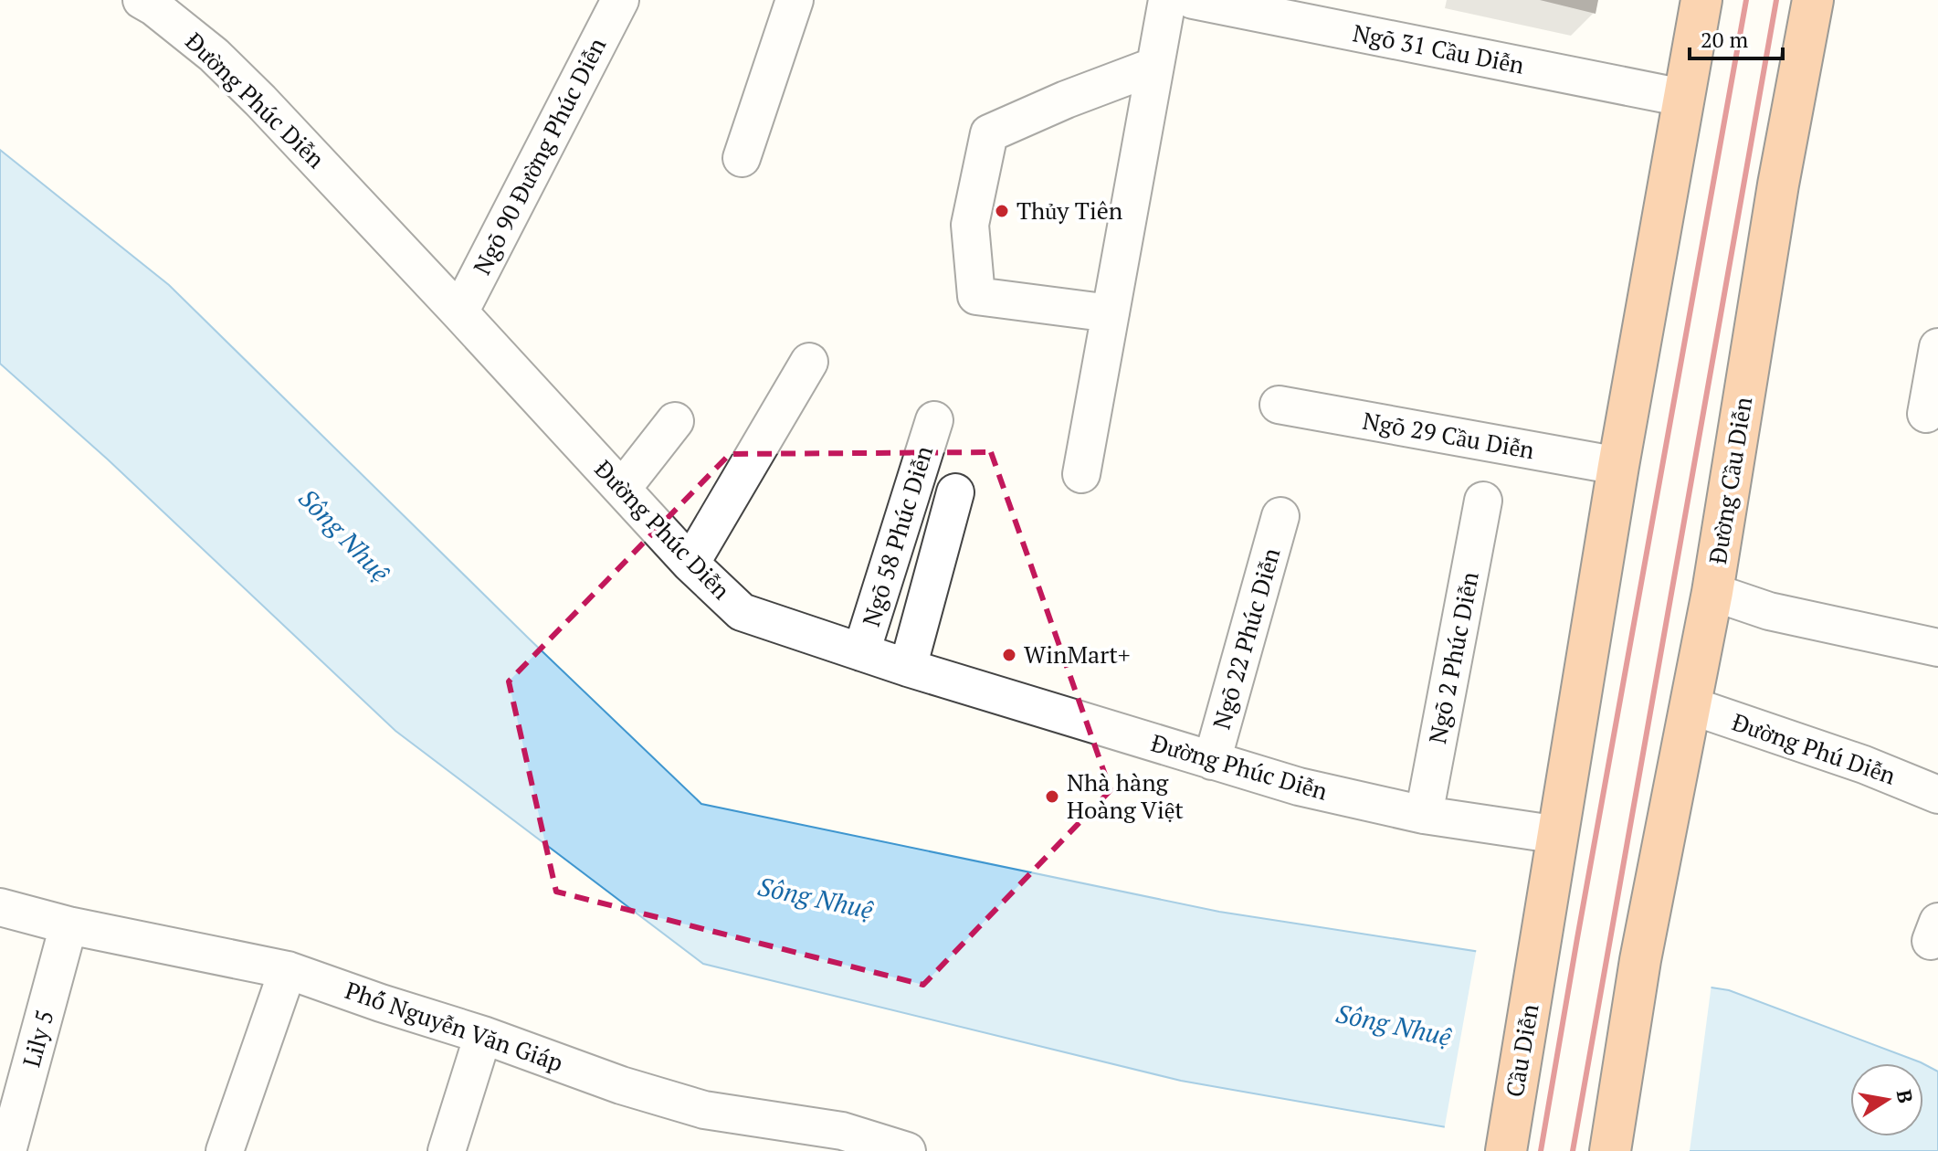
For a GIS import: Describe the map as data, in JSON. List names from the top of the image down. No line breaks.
{"streets":{"highway":["Đường Cầu Diễn","Cầu Diễn"],"street":["Ngõ 31 Cầu Diễn","Đường Phúc Diễn","Ngõ 90 Đường Phúc Diễn","Ngõ 29 Cầu Diễn","Ngõ 58 Phúc Diễn","Ngõ 22 Phúc Diễn","Ngõ 2 Phúc Diễn","Đường Phú Diễn","Phố Nguyễn Văn Giáp","Lily 5"]},"crossings":[["Đường Phúc Diễn","Ngõ 90 Đường Phúc Diễn"],["Đường Phúc Diễn","Ngõ 58 Phúc Diễn"],["Đường Phúc Diễn","Ngõ 22 Phúc Diễn"],["Đường Phúc Diễn","Ngõ 2 Phúc Diễn"],["Đường Phúc Diễn","Cầu Diễn"],["Đường Cầu Diễn","Đường Phú Diễn"],["Phố Nguyễn Văn Giáp","Lily 5"]],"water":["Sông Nhuệ"],"places":["Thủy Tiên","WinMart+","Nhà hàng Hoàng Việt"],"scale_bar":"20 m","north":"right"}
